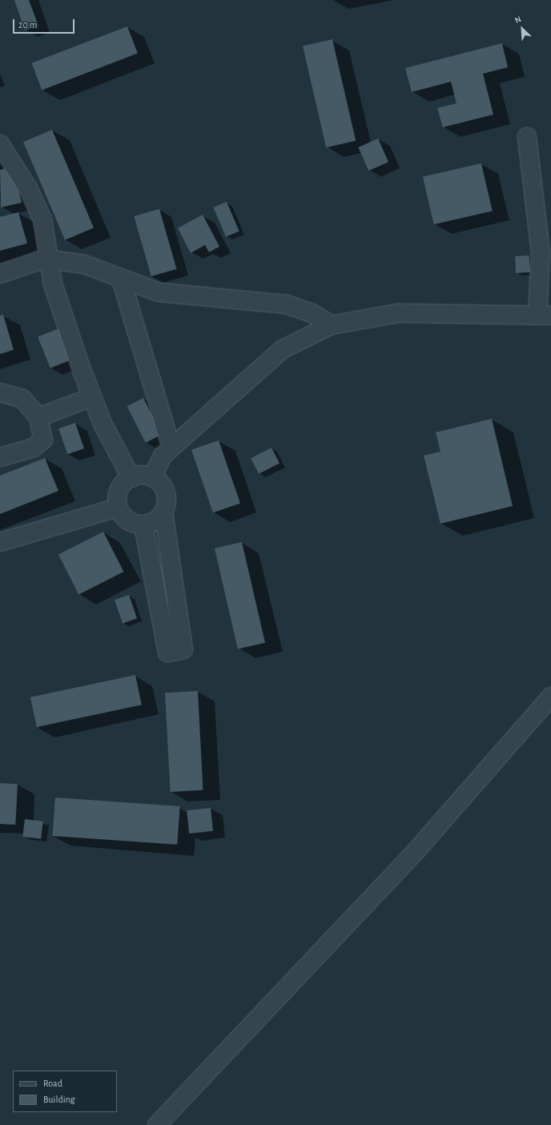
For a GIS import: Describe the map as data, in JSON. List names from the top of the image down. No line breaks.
{"legend":["Road","Building"],"scale_bar":"20 m","north":"top left"}
